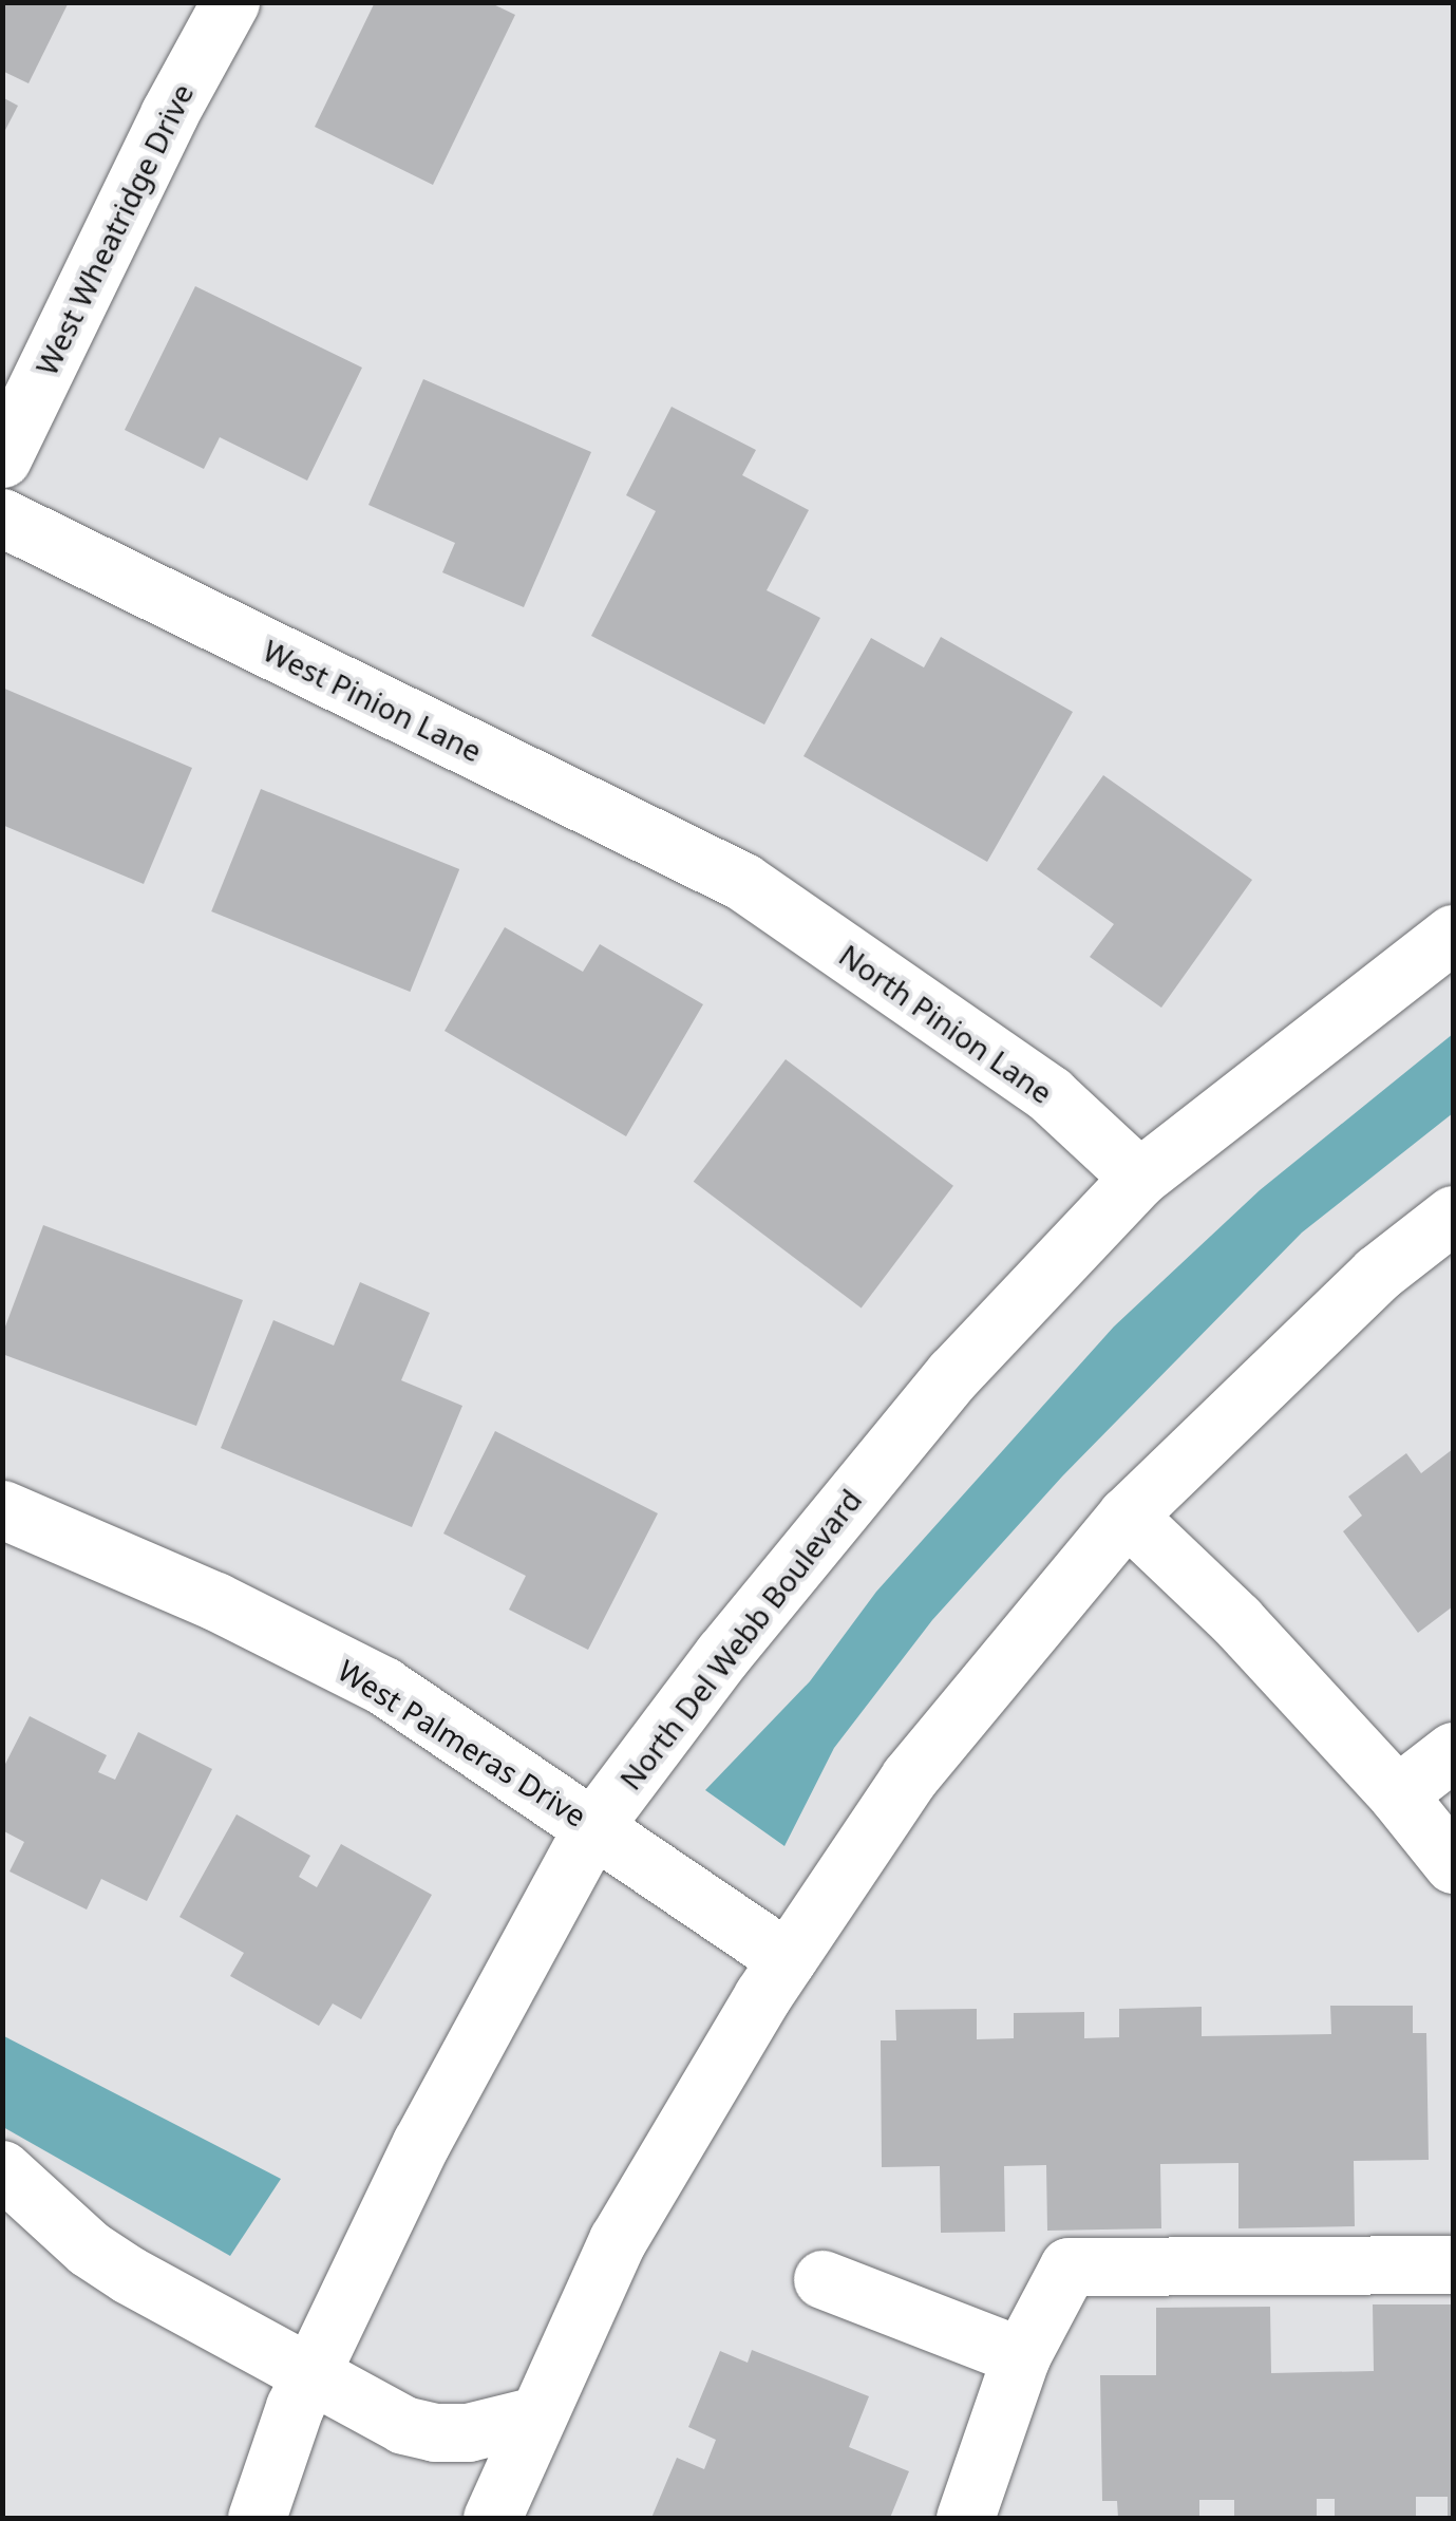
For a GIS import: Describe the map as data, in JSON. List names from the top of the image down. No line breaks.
{"streets":{"street":["West Wheatridge Drive","West Pinion Lane","North Pinion Lane","North Del Webb Boulevard","West Palmeras Drive"]},"crossings":[["West Pinion Lane","North Pinion Lane"],["North Pinion Lane","North Del Webb Boulevard"],["North Del Webb Boulevard","West Palmeras Drive"]]}
